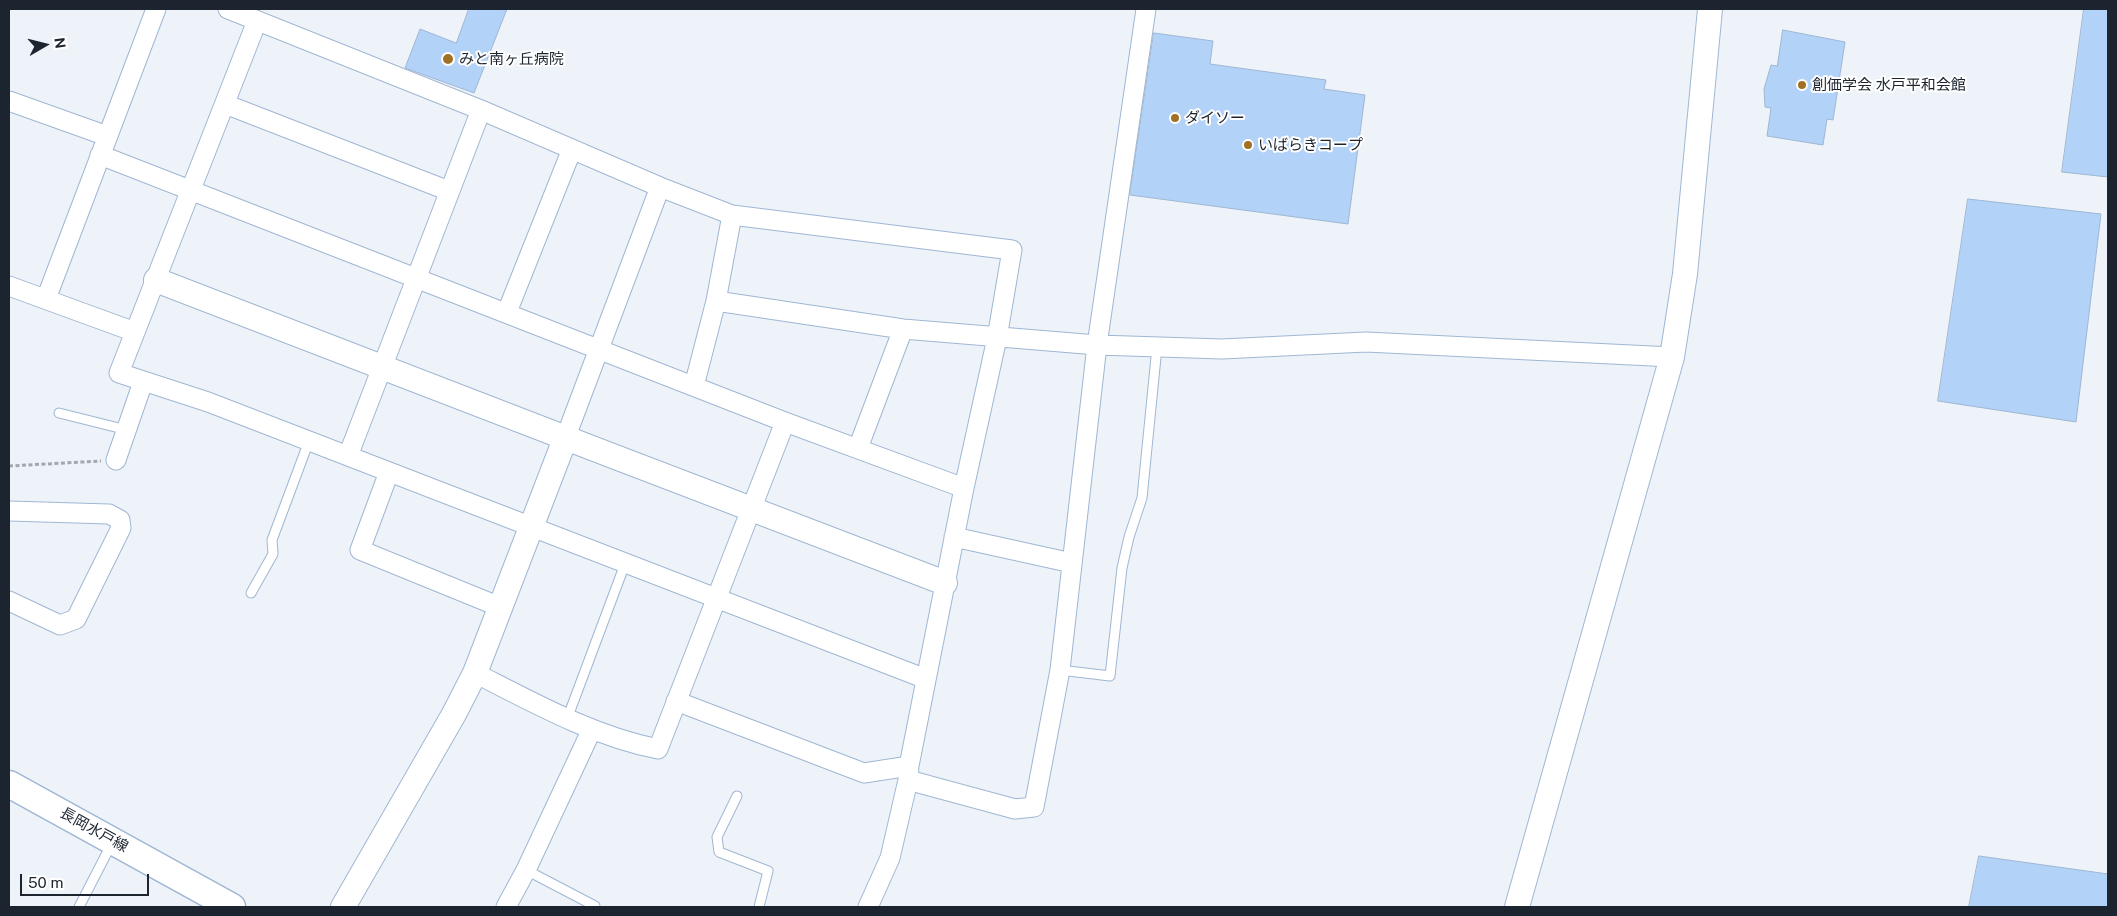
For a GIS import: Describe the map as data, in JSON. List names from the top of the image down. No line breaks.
{"streets":{"main road":["長岡水戸線"]},"places":["みと南ヶ丘病院","創価学会 水戸平和会館","ダイソー","いばらきコープ"],"scale_bar":"50 m","north":"right"}
